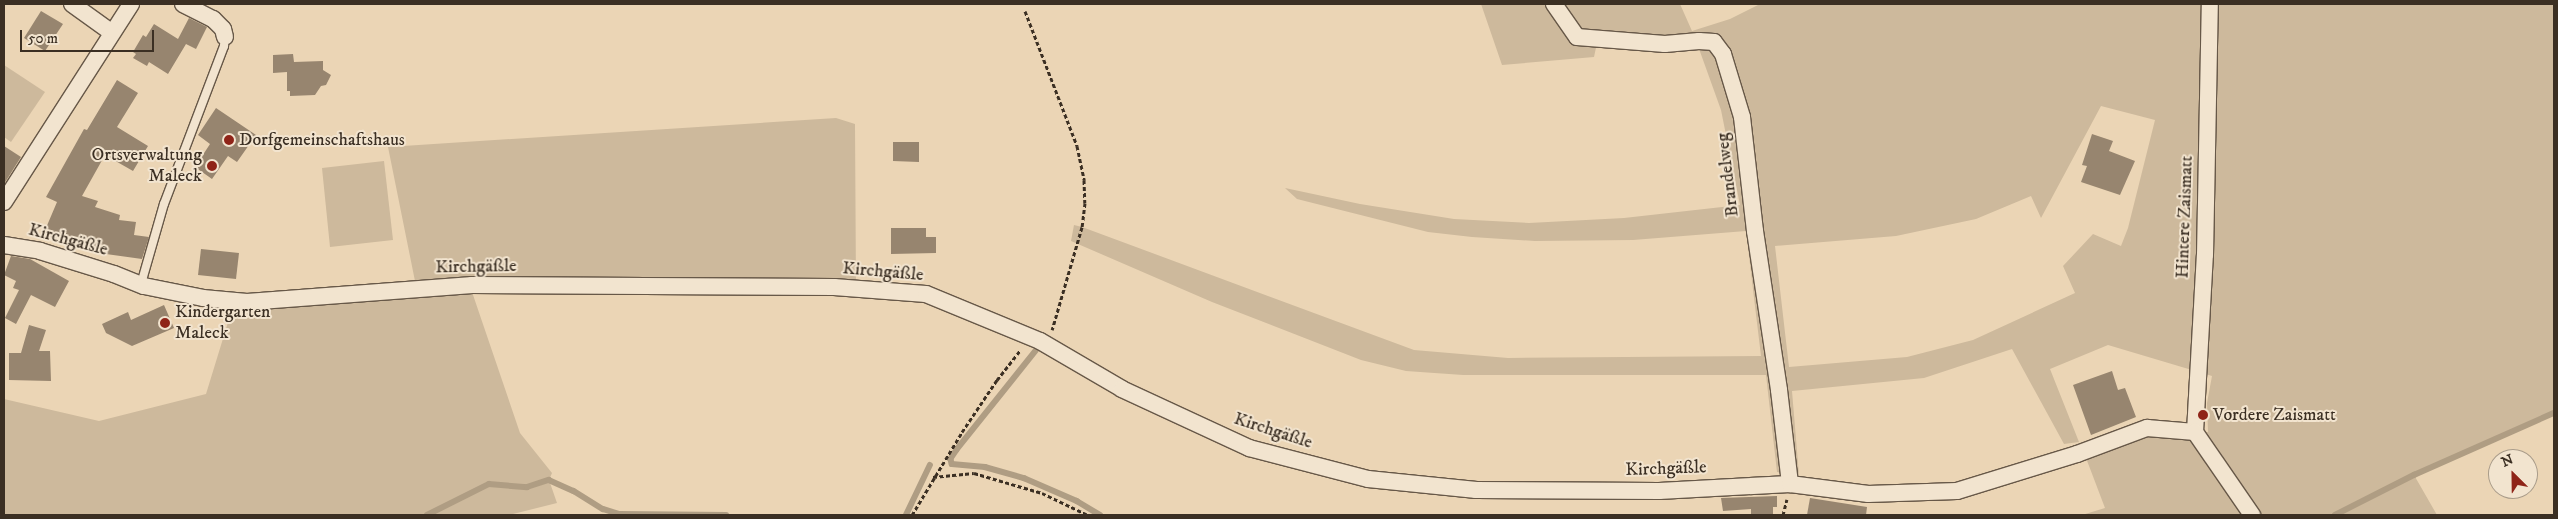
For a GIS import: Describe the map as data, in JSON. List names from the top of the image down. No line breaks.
{"streets":{"street":["Brandelweg","Hintere Zaismatt","Kirchgäßle"]},"crossings":[["Brandelweg","Kirchgäßle"]],"places":["Dorfgemeinschaftshaus","Ortsverwaltung Maleck","Kindergarten Maleck","Vordere Zaismatt"],"scale_bar":"50 m","north":"top left"}
